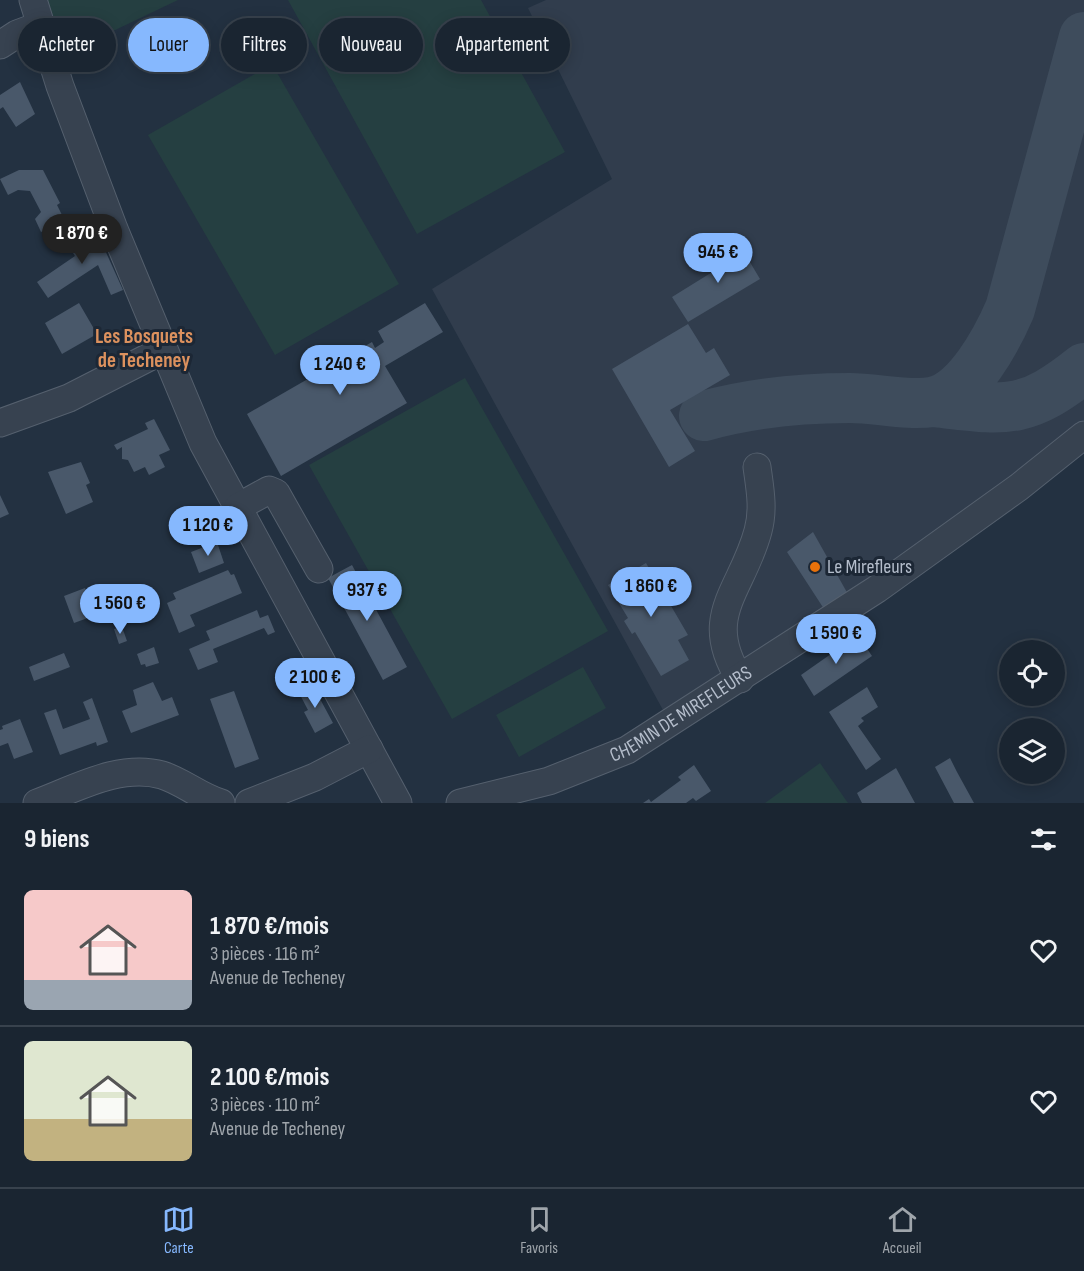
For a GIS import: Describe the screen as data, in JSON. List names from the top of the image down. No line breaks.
{"streets":{"street":["CHEMIN DE MIREFLEURS"]},"districts":["Les Bosquets de Techeney"],"places":["Le Mirefleurs"],"page":{"chip":["Acheter","Louer","Filtres","Nouveau","Appartement"],"price":["1 870 €","945 €","1 240 €","1 120 €","1 860 €","937 €","1 560 €","1 590 €","2 100 €"],"heading":"9 biens","list":[{"name":"1 870 €/mois","note":"3 pièces · 116 m² · Avenue de Techeney"},{"name":"2 100 €/mois","note":"3 pièces · 110 m² · Avenue de Techeney"}],"tabs":["Carte","Favoris","Accueil"]}}
